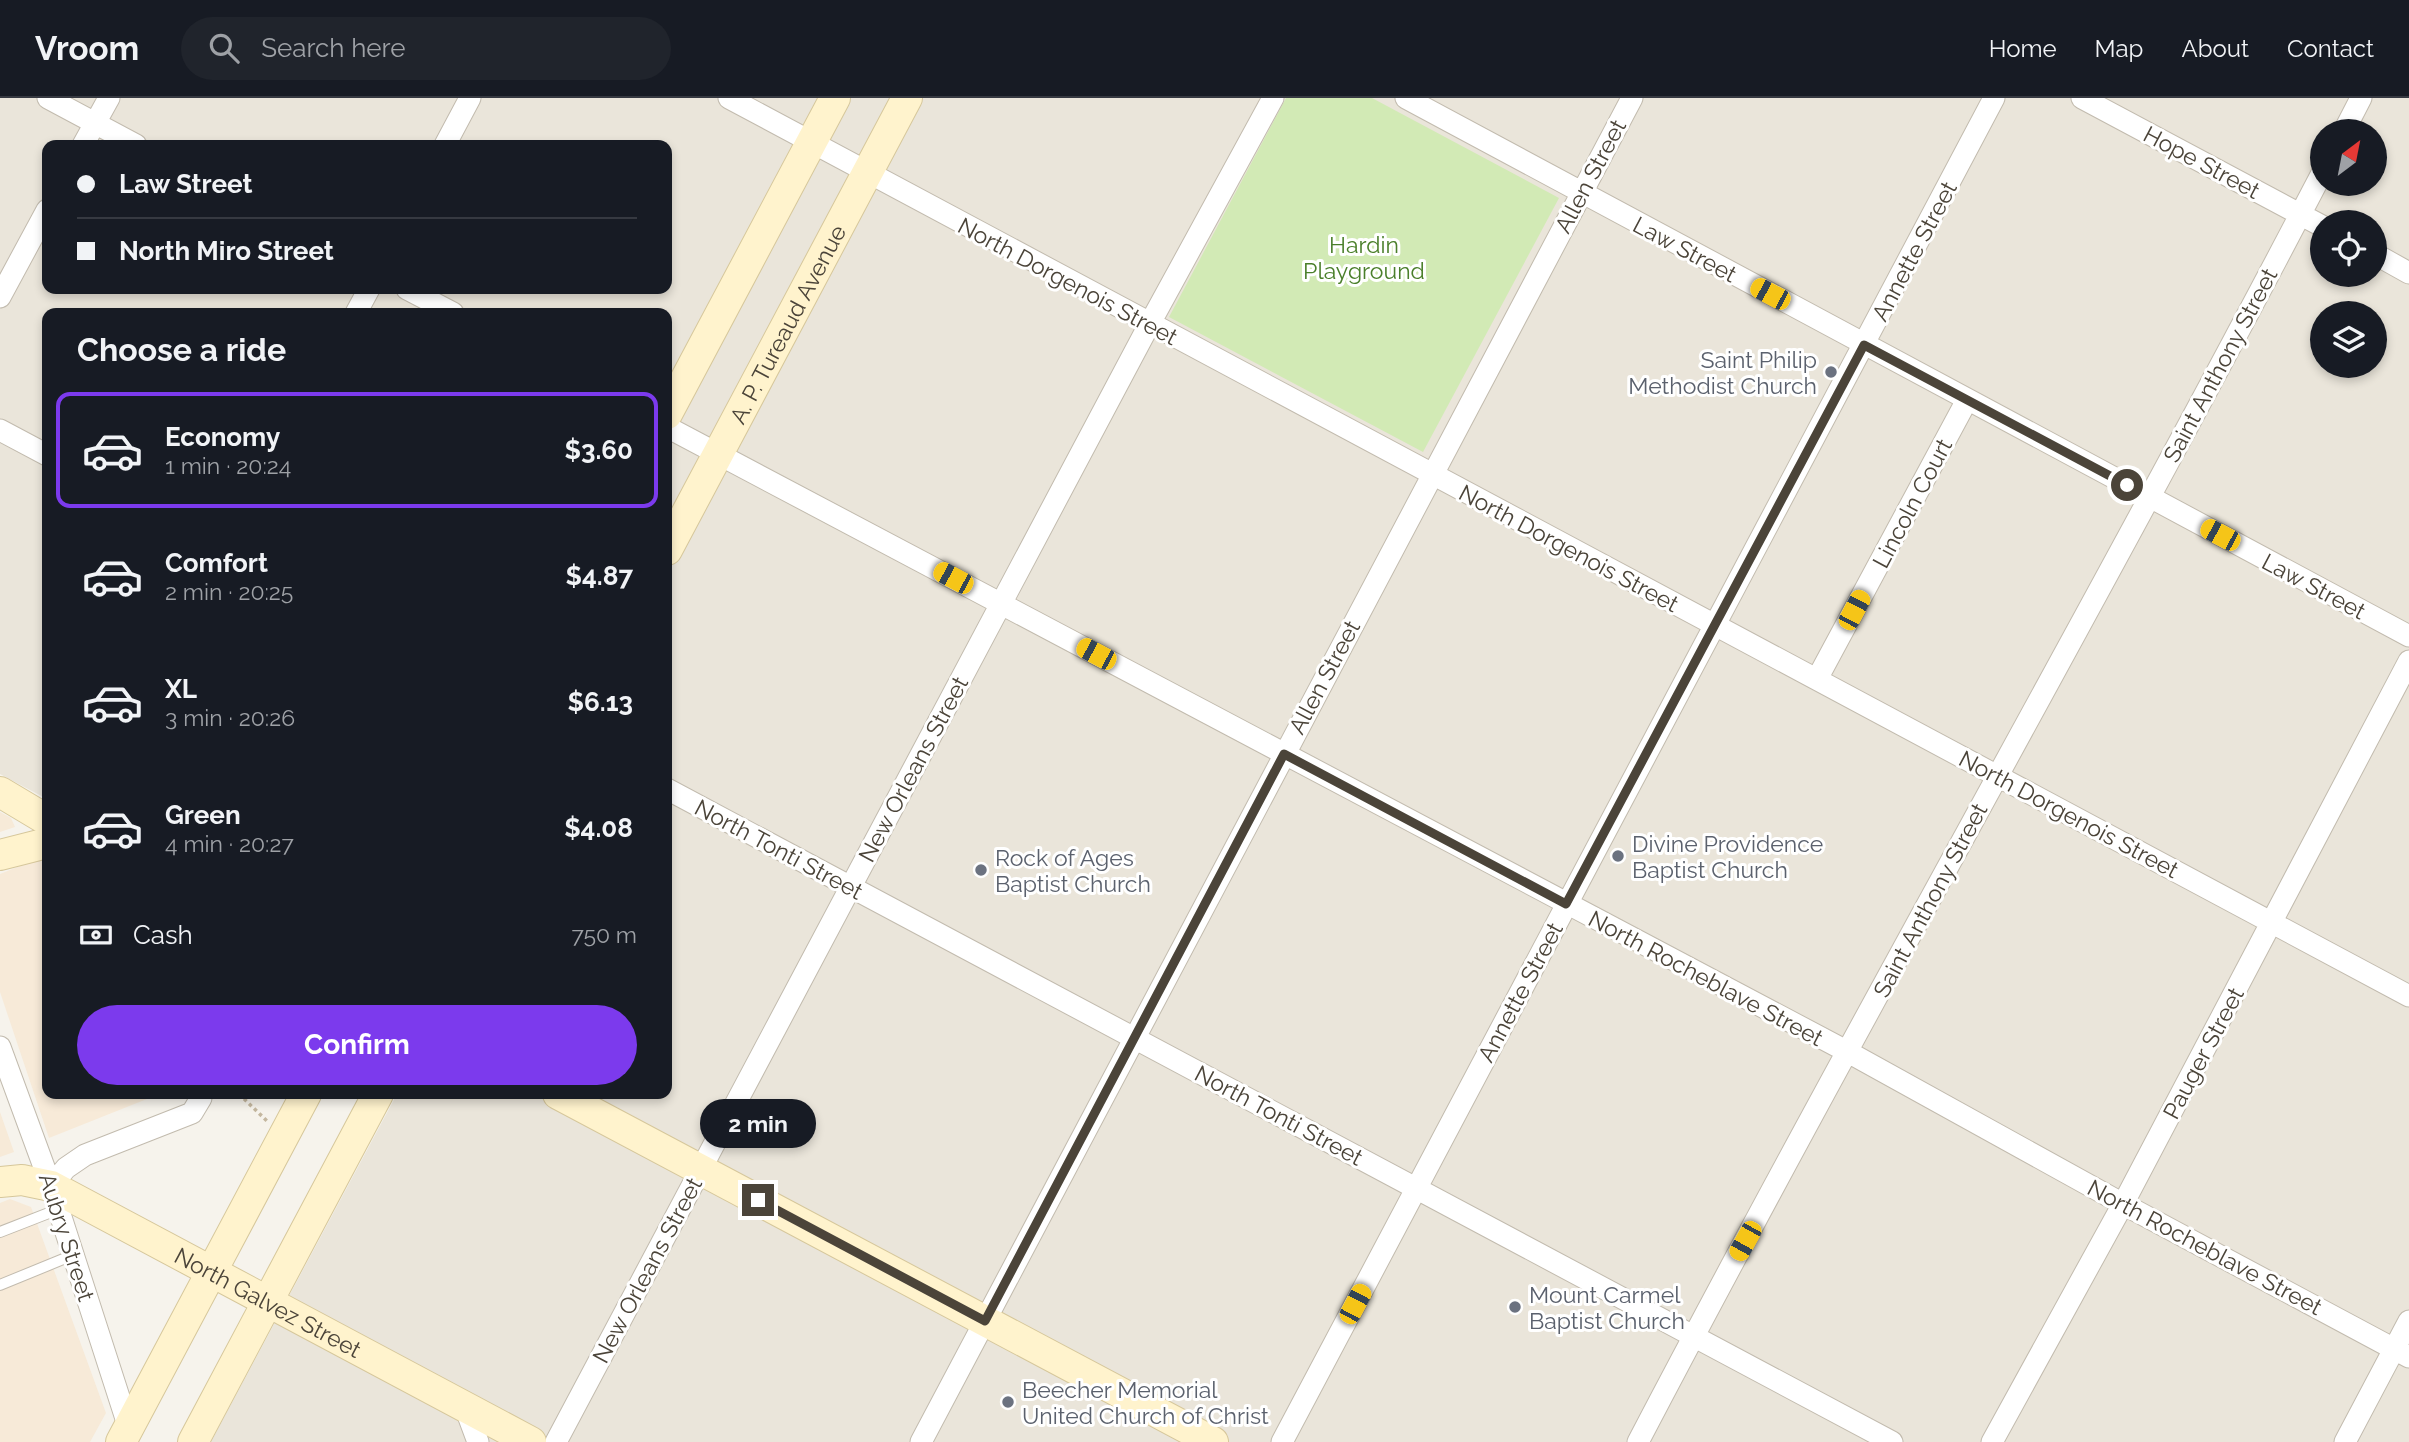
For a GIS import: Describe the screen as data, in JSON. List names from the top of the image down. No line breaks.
{"streets":{"street":["Hope Street","Allen Street","Law Street","Annette Street","North Dorgenois Street","A. P. Tureaud Avenue","Saint Anthony Street","Lincoln Court","New Orleans Street","North Tonti Street","North Rocheblave Street","Pauger Street","Aubry Street","North Galvez Street"]},"crossings":[["Hope Street","Saint Anthony Street"],["Allen Street","Law Street"],["Allen Street","North Dorgenois Street"],["Allen Street","North Tonti Street"],["Allen Street","North Rocheblave Street"],["Law Street","Annette Street"],["Law Street","Saint Anthony Street"],["Law Street","Lincoln Court"],["Annette Street","North Dorgenois Street"],["Annette Street","North Tonti Street"],["Annette Street","North Rocheblave Street"],["North Dorgenois Street","A. P. Tureaud Avenue"],["North Dorgenois Street","Saint Anthony Street"],["North Dorgenois Street","Lincoln Court"],["North Dorgenois Street","New Orleans Street"],["North Dorgenois Street","Pauger Street"],["A. P. Tureaud Avenue","North Rocheblave Street"],["Saint Anthony Street","North Tonti Street"],["Saint Anthony Street","North Rocheblave Street"],["New Orleans Street","North Tonti Street"],["New Orleans Street","North Rocheblave Street"],["North Rocheblave Street","Pauger Street"],["Aubry Street","North Galvez Street"]],"parks":["Hardin Playground"],"places":["Saint Philip Methodist Church","Divine Providence Baptist Church","Rock of Ages Baptist Church","Mount Carmel Baptist Church","Beecher Memorial United Church of Christ"],"north":"top right","page":{"header":"Vroom","search":"Search here","nav":["Home","Map","About","Contact"],"banner":["Law Street","North Miro Street"],"heading":"Choose a ride","list":[{"name":"Economy","note":"1 min · 20:24","value":"$3.60"},{"name":"Comfort","note":"2 min · 20:25","value":"$4.87"},{"name":"XL","note":"3 min · 20:26","value":"$6.13"},{"name":"Green","note":"4 min · 20:27","value":"$4.08"}],"pay":["Cash","750 m"],"buttons":"Confirm","bubble":"2 min"}}
